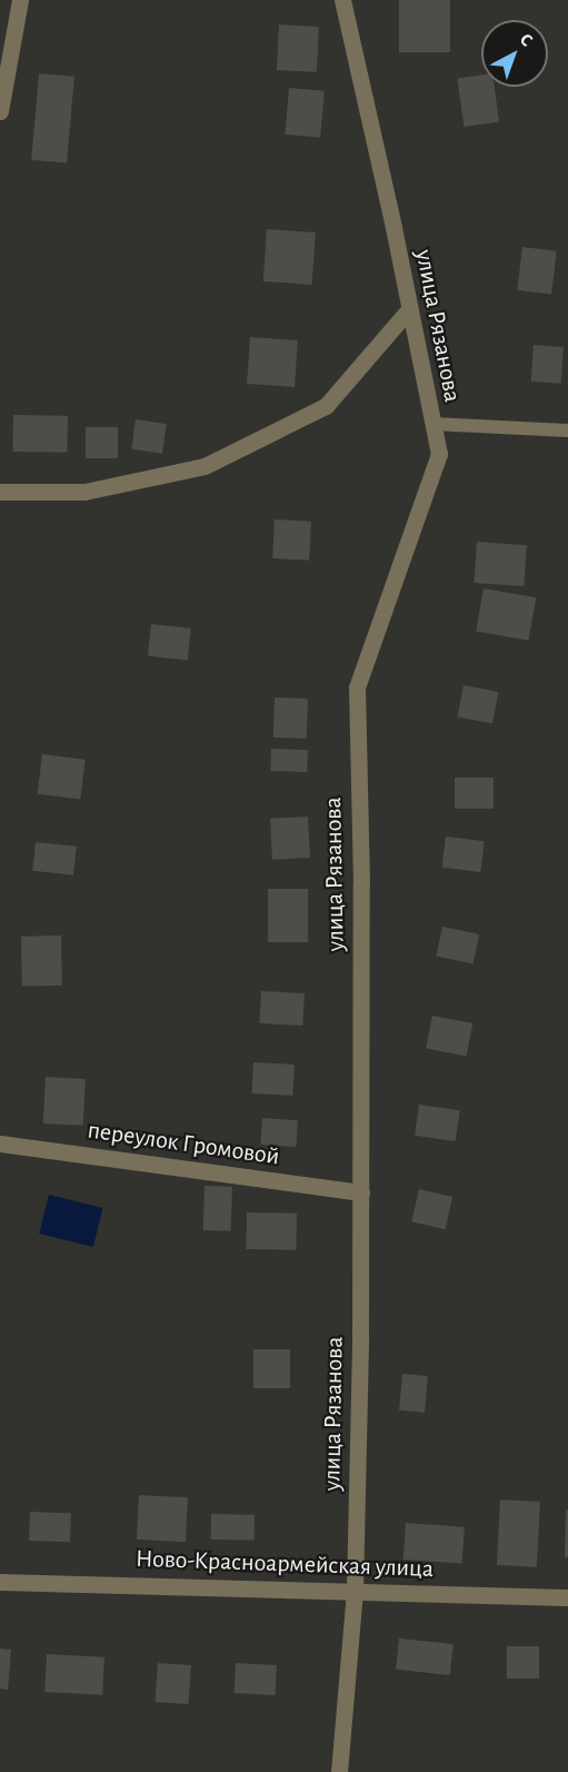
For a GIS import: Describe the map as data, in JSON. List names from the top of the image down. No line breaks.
{"streets":{"street":["улица Рязанова","переулок Громовой","Ново-Красноармейская улица"]},"crossings":[["улица Рязанова","переулок Громовой"],["улица Рязанова","Ново-Красноармейская улица"]],"north":"top right"}
